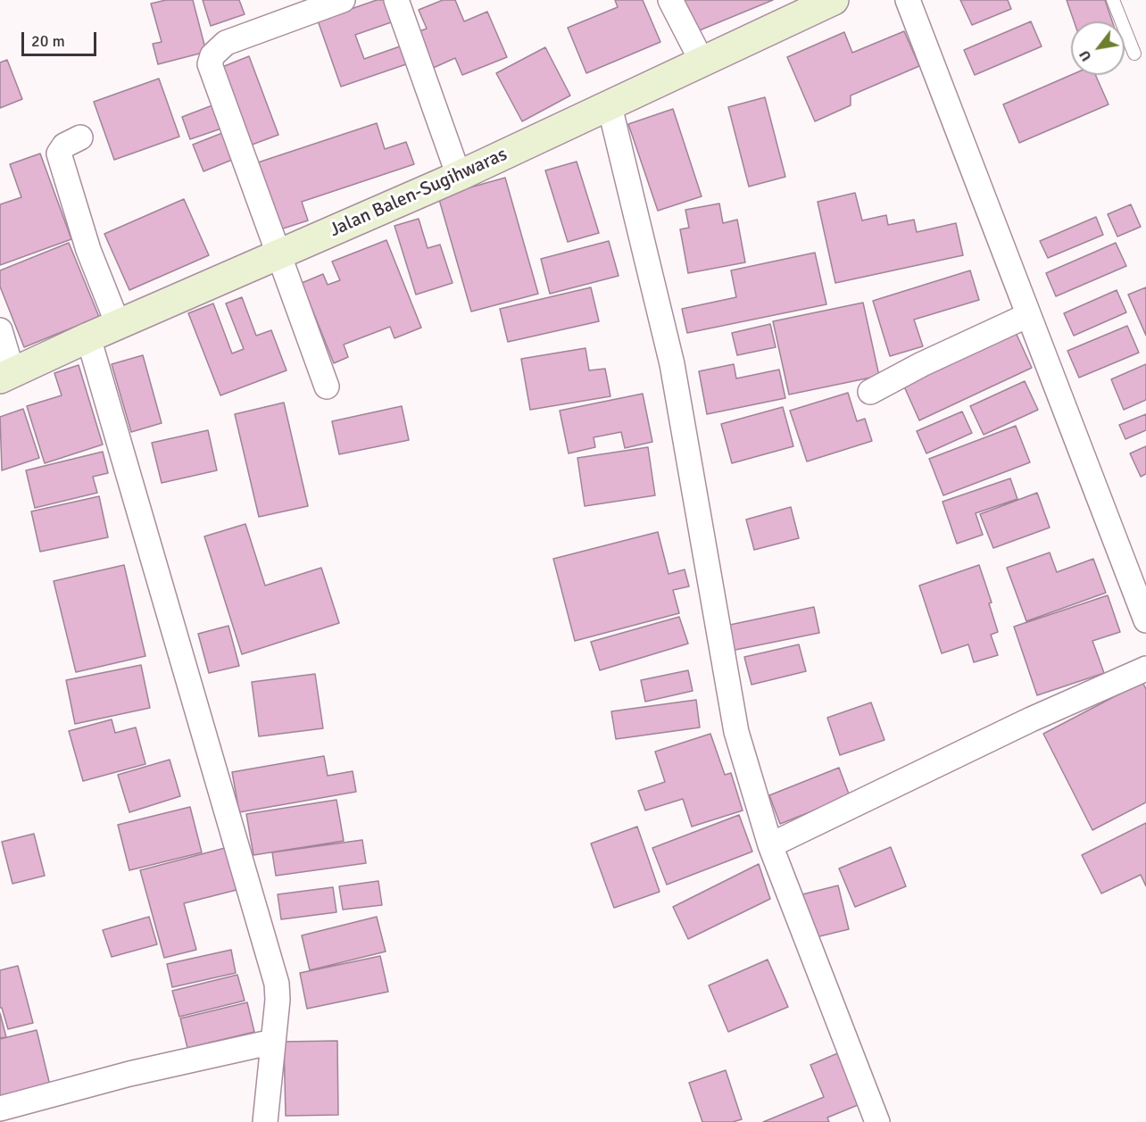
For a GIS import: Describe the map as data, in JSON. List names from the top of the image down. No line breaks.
{"streets":{"street":["Jalan Balen-Sugihwaras"]},"scale_bar":"20 m","north":"bottom left"}
